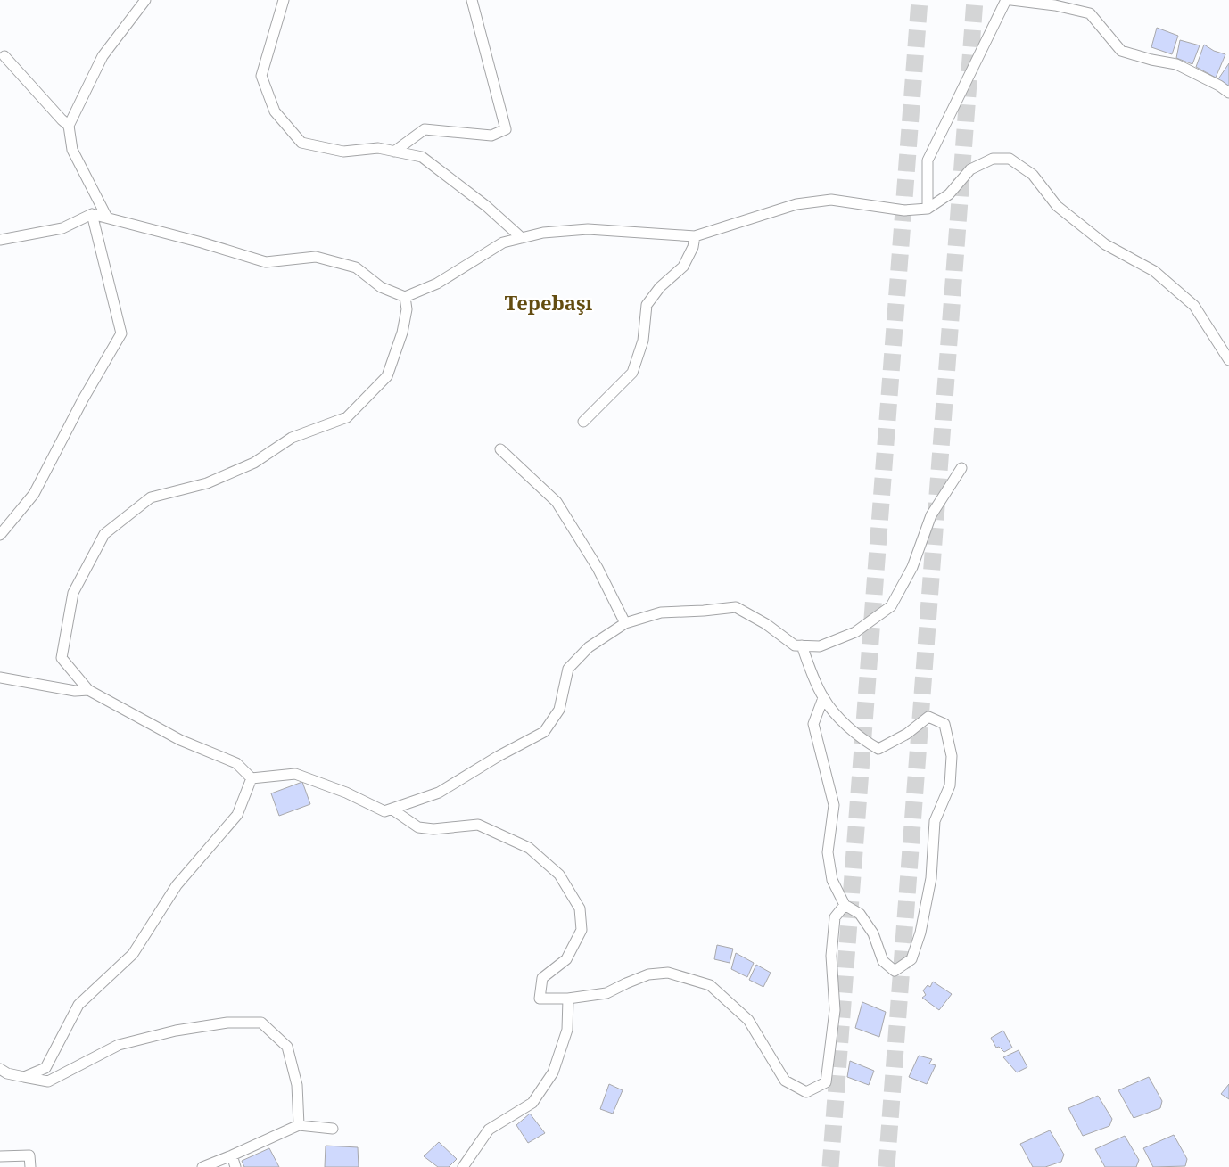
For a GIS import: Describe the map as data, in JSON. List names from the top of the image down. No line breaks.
{"districts":["Tepebaşı"]}
